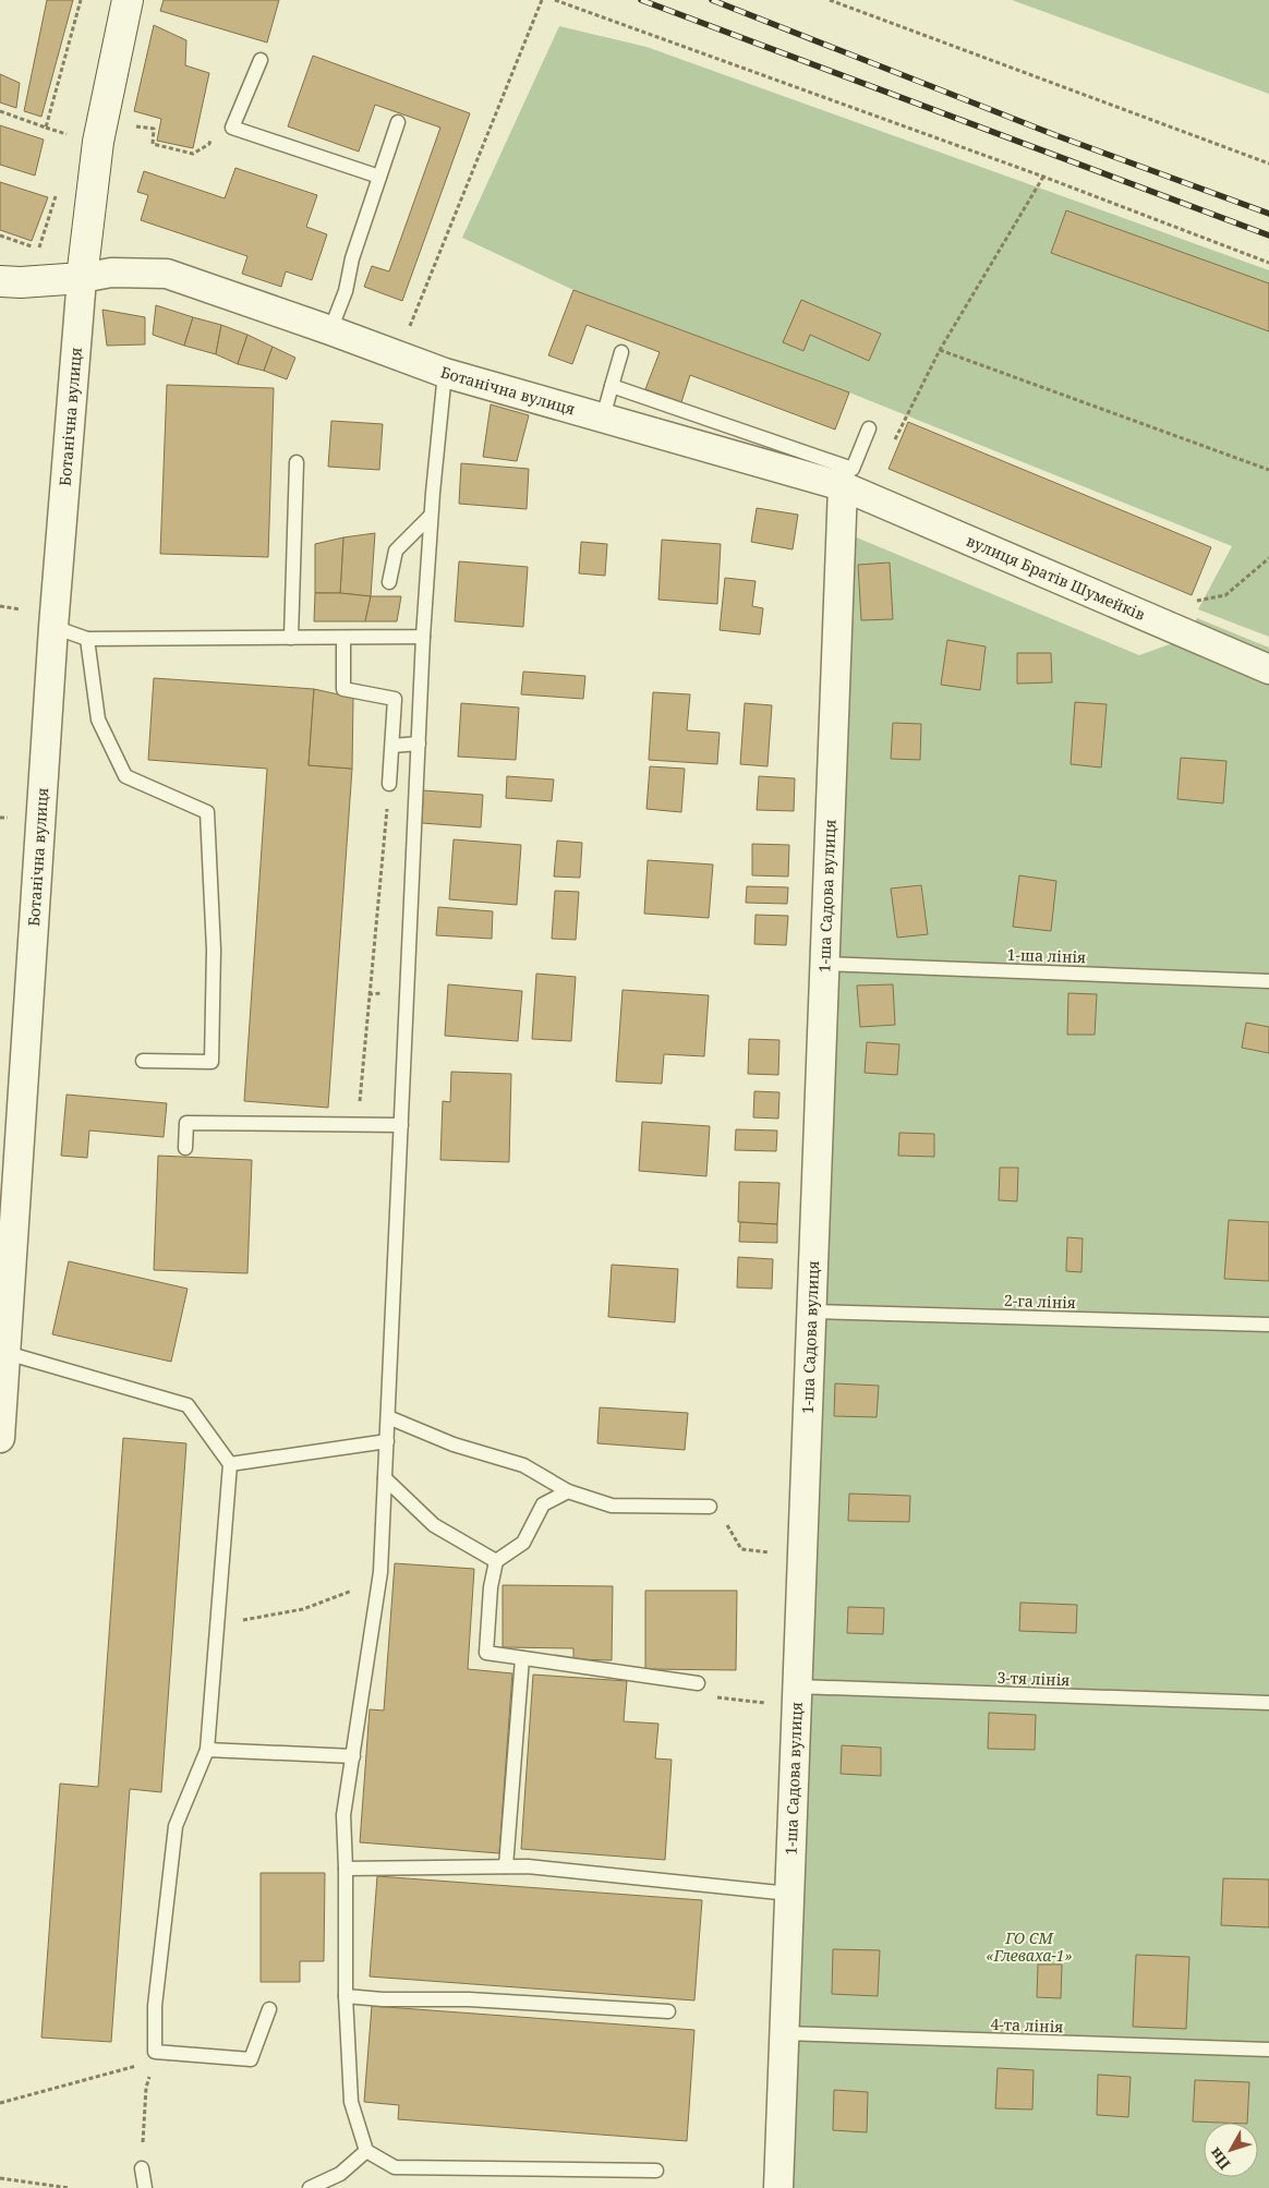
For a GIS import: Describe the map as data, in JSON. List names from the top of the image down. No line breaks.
{"streets":{"street":["Ботанічна вулиця","вулиця Братів Шумейків","1-ша Садова вулиця"],"lane":["1-ша лінія","2-га лінія","3-тя лінія","4-та лінія"]},"crossings":[["Ботанічна вулиця","вулиця Братів Шумейків"],["Ботанічна вулиця","1-ша Садова вулиця"],["вулиця Братів Шумейків","1-ша Садова вулиця"],["1-ша Садова вулиця","1-ша лінія"],["1-ша Садова вулиця","2-га лінія"],["1-ша Садова вулиця","3-тя лінія"],["1-ша Садова вулиця","4-та лінія"]],"parks":["ГО СМ «Глеваха-1»"],"north":"bottom left"}
